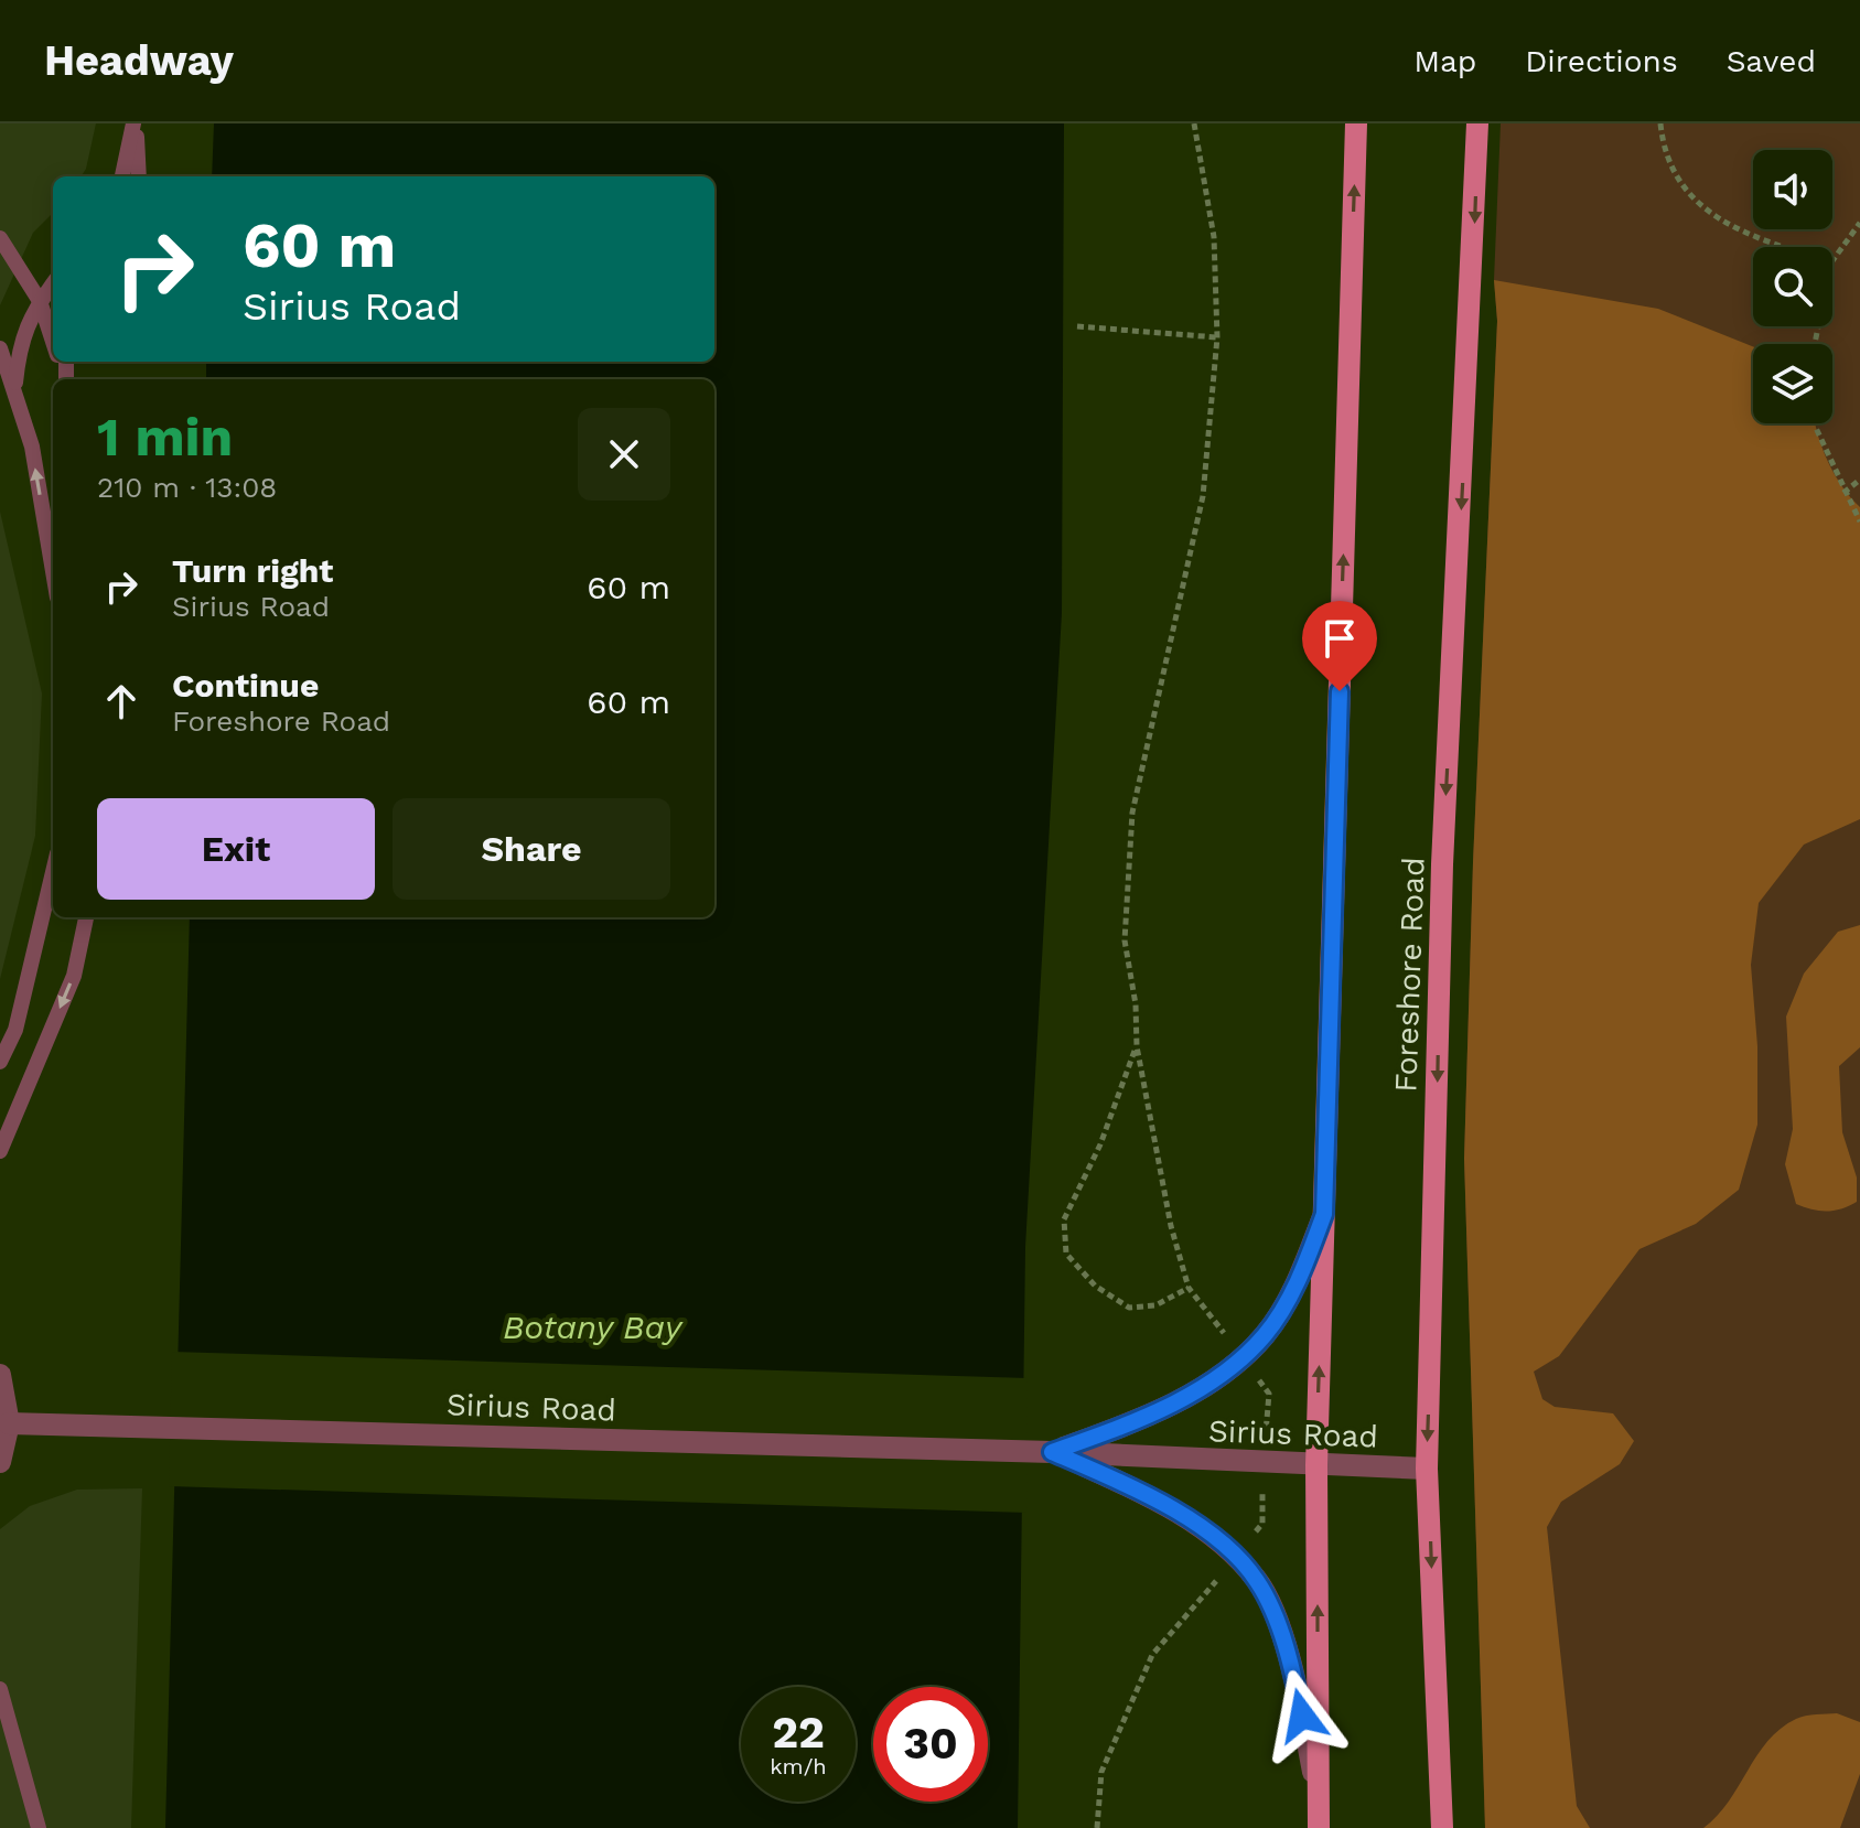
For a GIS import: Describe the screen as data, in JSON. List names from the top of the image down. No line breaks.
{"streets":{"main road":["Foreshore Road"],"street":["Sirius Road"]},"crossings":[["Foreshore Road","Sirius Road"]],"water":["Botany Bay"],"page":{"header":"Headway","nav":["Map","Directions","Saved"],"turn":["60 m","Sirius Road"],"heading":["1 min","210 m · 13:08"],"list":[{"name":"Turn right","note":"Sirius Road","value":"60 m"},{"name":"Continue","note":"Foreshore Road","value":"60 m"}],"buttons":["Exit","Share"],"speed":"22 km/h","limit":"30"}}
